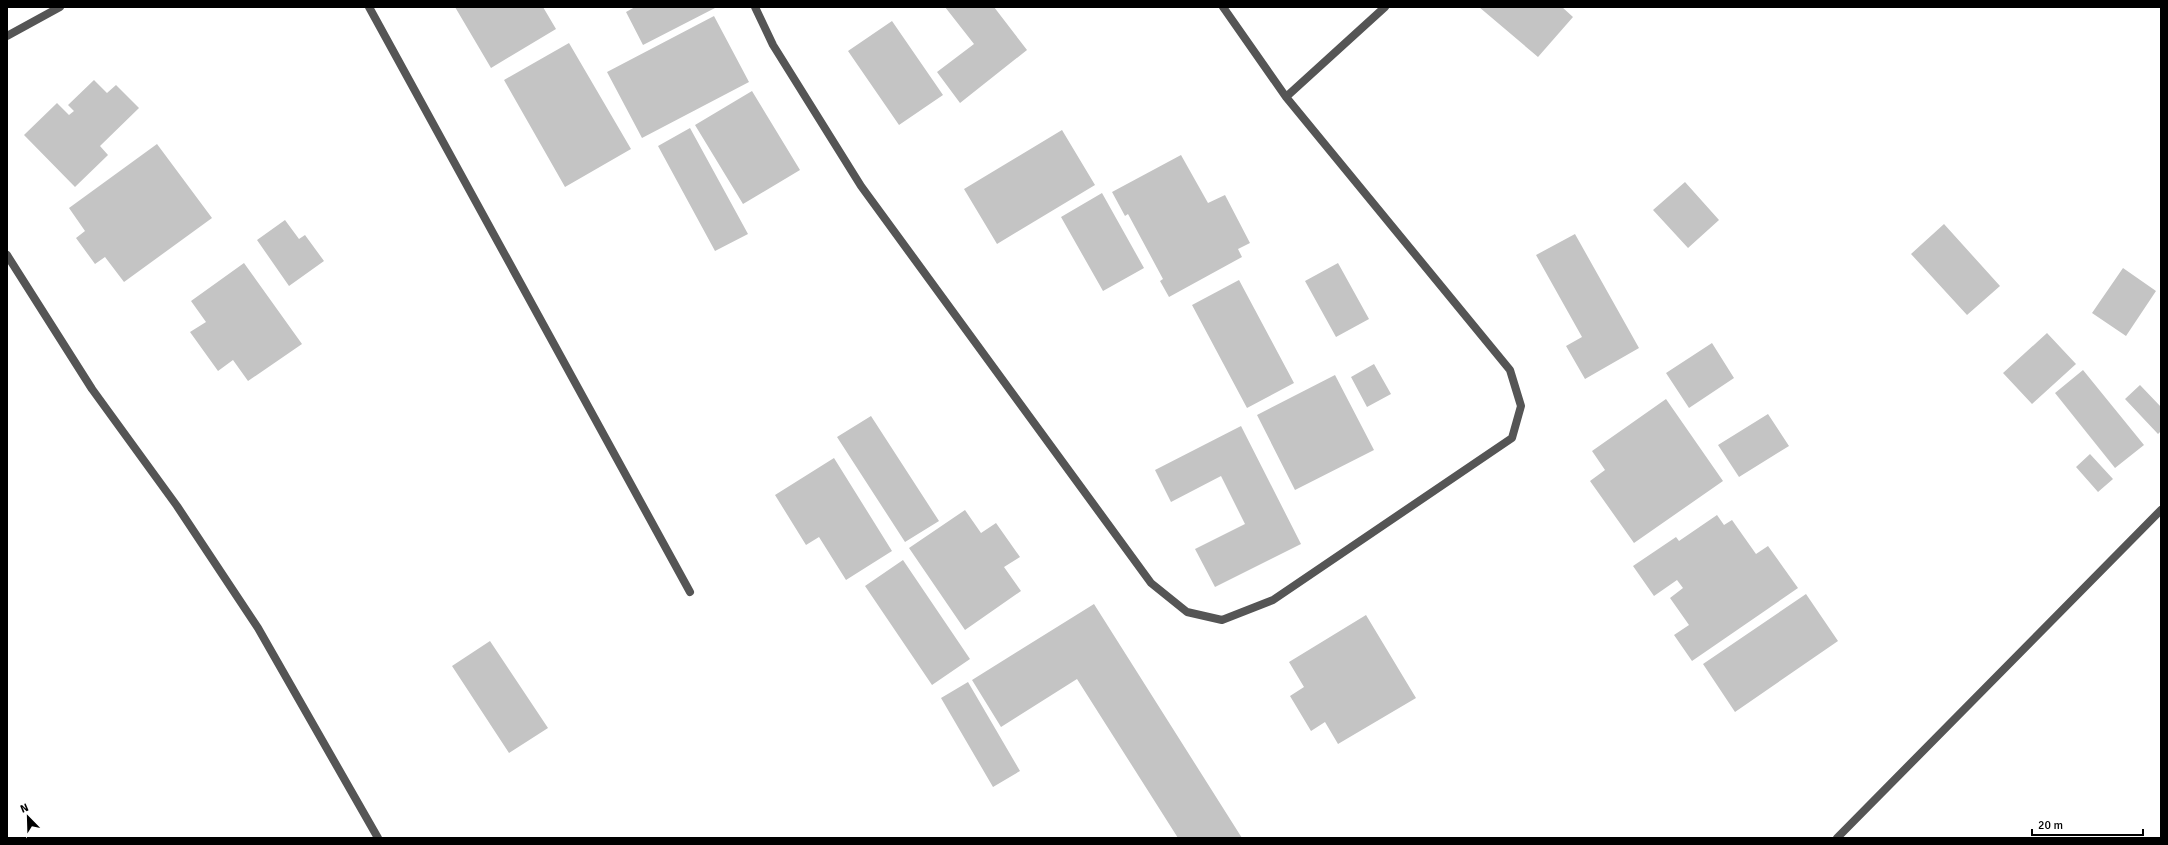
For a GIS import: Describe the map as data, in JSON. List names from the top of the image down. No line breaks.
{"scale_bar":"20 m","north":"top left"}
